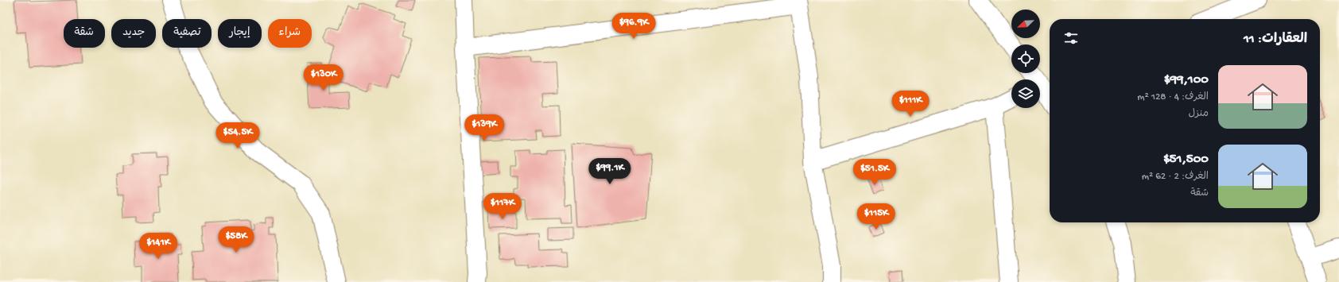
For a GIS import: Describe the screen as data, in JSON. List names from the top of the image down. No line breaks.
{"north":"bottom left","page":{"price":["$96.9K","$130K","$111K","$139K","$54.5K","$99.1K","$51.5K","$117K","$115K","$58K","$141K"],"chip":["شراء","إيجار","تصفية","جديد","شقة"],"heading":"العقارات: 11","list":[{"name":"$99,100","note":"الغرف: 4 · 128 m² · منزل"},{"name":"$51,500","note":"الغرف: 2 · 62 m² · شقة"}]}}
